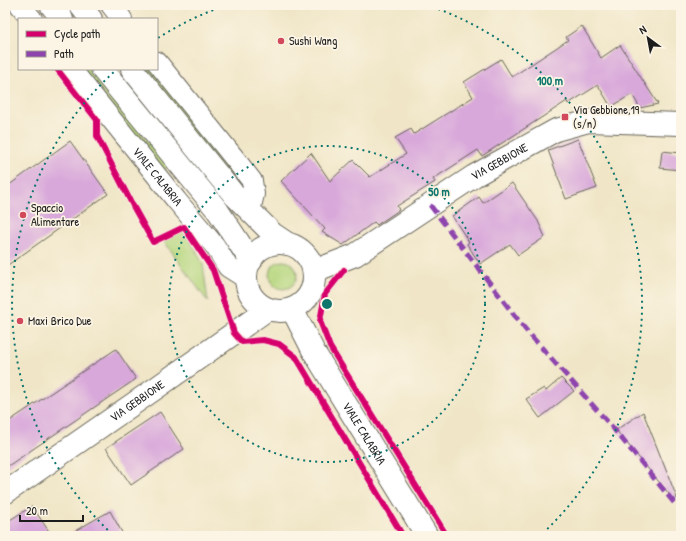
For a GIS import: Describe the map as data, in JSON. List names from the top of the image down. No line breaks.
{"streets":{"main road":["VIA GEBBIONE","VIALE CALABRIA"]},"crossings":[["VIA GEBBIONE","VIALE CALABRIA"]],"places":{"other":["Sushi Wang","Spaccio Alimentare","Maxi Brico Due"],"transit":["Via Gebbione,19 (s/n)"]},"legend":["Cycle path","Path"],"scale_bar":"20 m","north":"top left","rings":["100 m","50 m"]}
